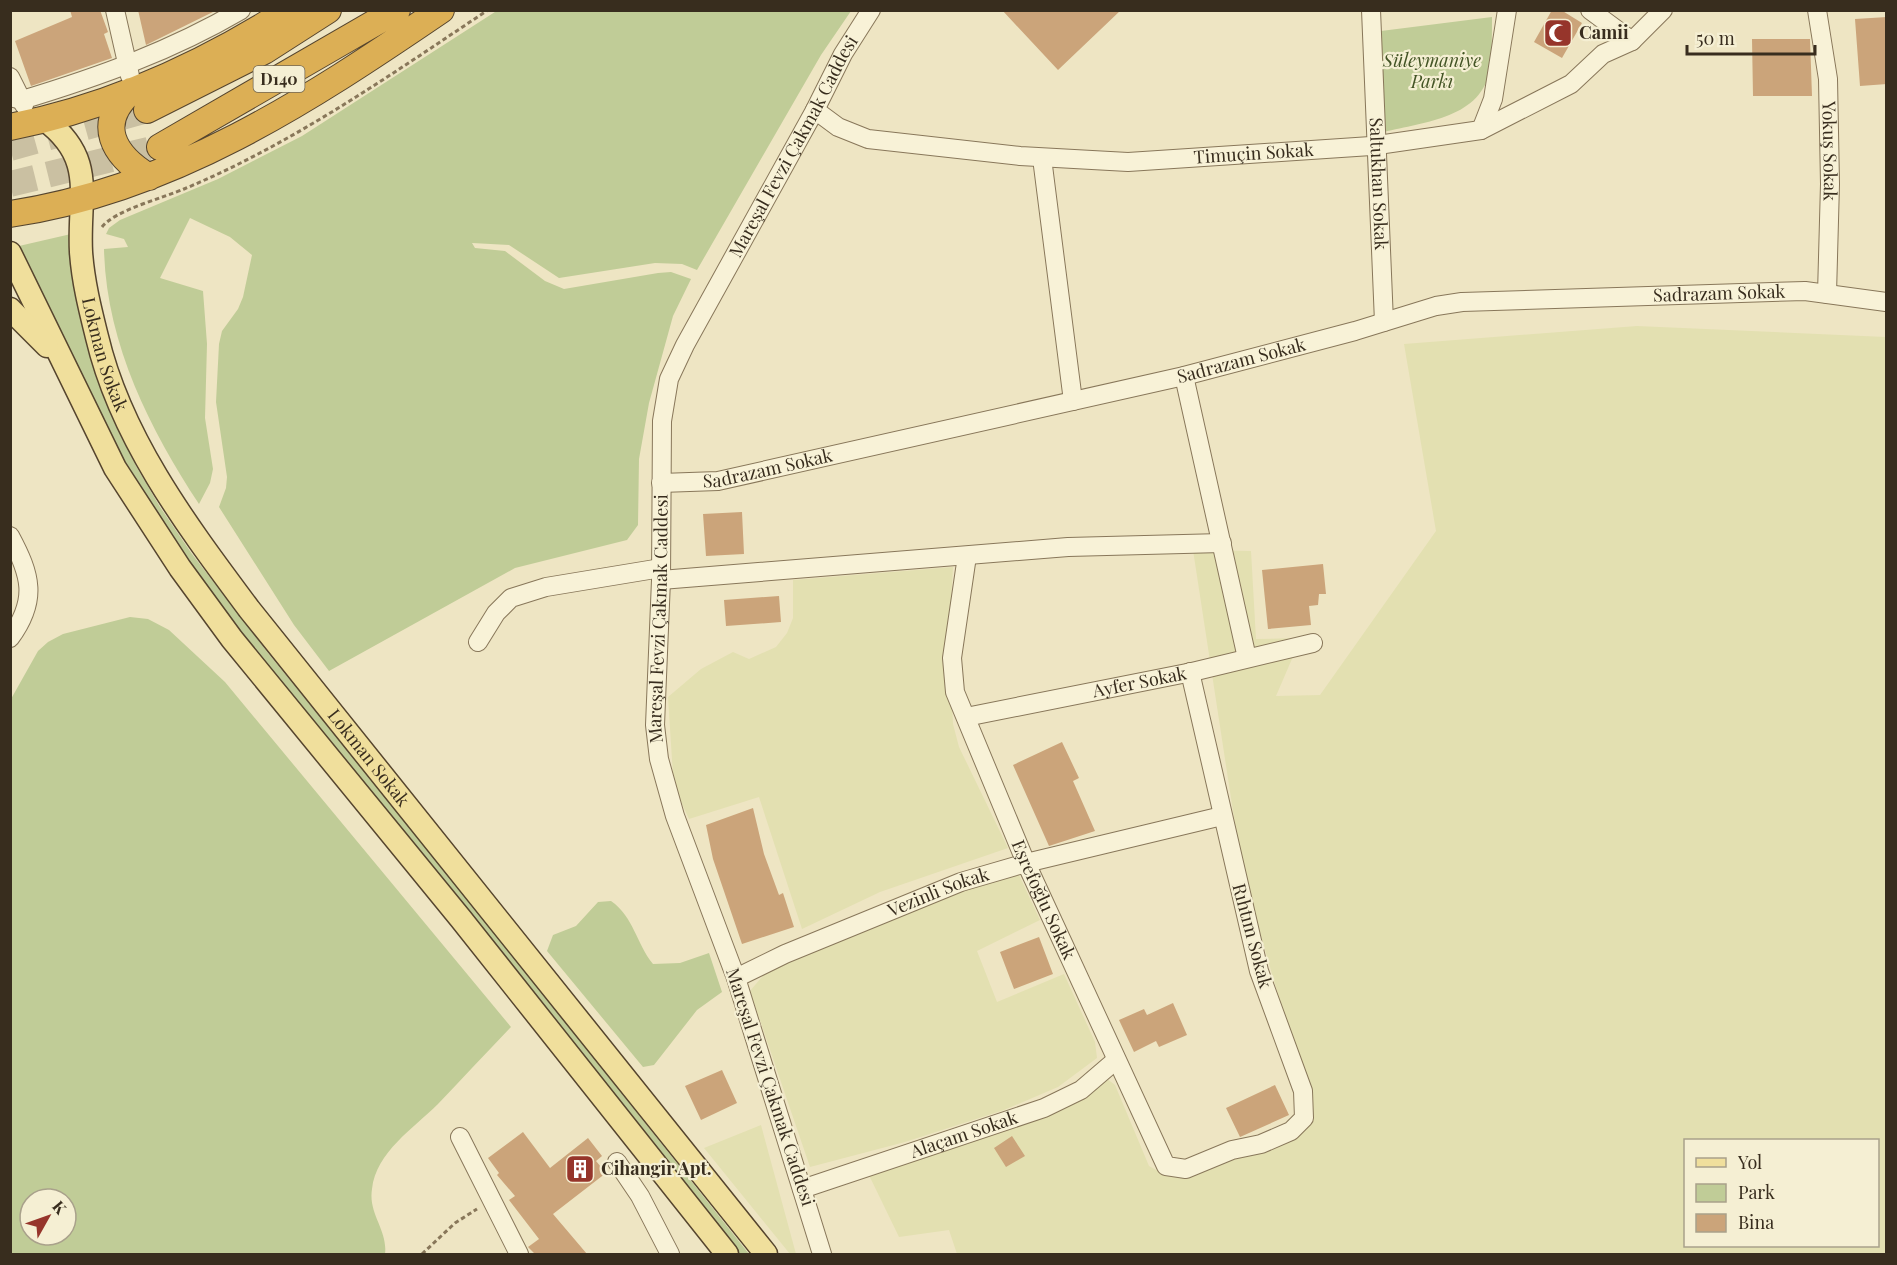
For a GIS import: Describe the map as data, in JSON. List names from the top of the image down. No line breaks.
{"streets":{"highway":["D140"],"main road":["Lokman Sokak"],"street":["Mareşal Fevzi Çakmak Caddesi","Yokuş Sokak","Timuçin Sokak","Saltukhan Sokak","Sadrazam Sokak","Ayfer Sokak","Vezinli Sokak","Eşrefoğlu Sokak","Rıhtım Sokak","Alaçam Sokak"]},"crossings":[["Mareşal Fevzi Çakmak Caddesi","Timuçin Sokak"],["Mareşal Fevzi Çakmak Caddesi","Sadrazam Sokak"],["Mareşal Fevzi Çakmak Caddesi","Vezinli Sokak"],["Mareşal Fevzi Çakmak Caddesi","Alaçam Sokak"],["Yokuş Sokak","Sadrazam Sokak"],["Timuçin Sokak","Saltukhan Sokak"],["Saltukhan Sokak","Sadrazam Sokak"],["Ayfer Sokak","Eşrefoğlu Sokak"],["Ayfer Sokak","Rıhtım Sokak"],["Vezinli Sokak","Eşrefoğlu Sokak"],["Vezinli Sokak","Rıhtım Sokak"],["Eşrefoğlu Sokak","Rıhtım Sokak"],["Eşrefoğlu Sokak","Alaçam Sokak"]],"parks":["Süleymaniye Parkı"],"places":{"mosque":["Camii"],"building":["Cihangir Apt."]},"legend":["Yol","Park","Bina"],"scale_bar":"50 m","north":"top right"}
